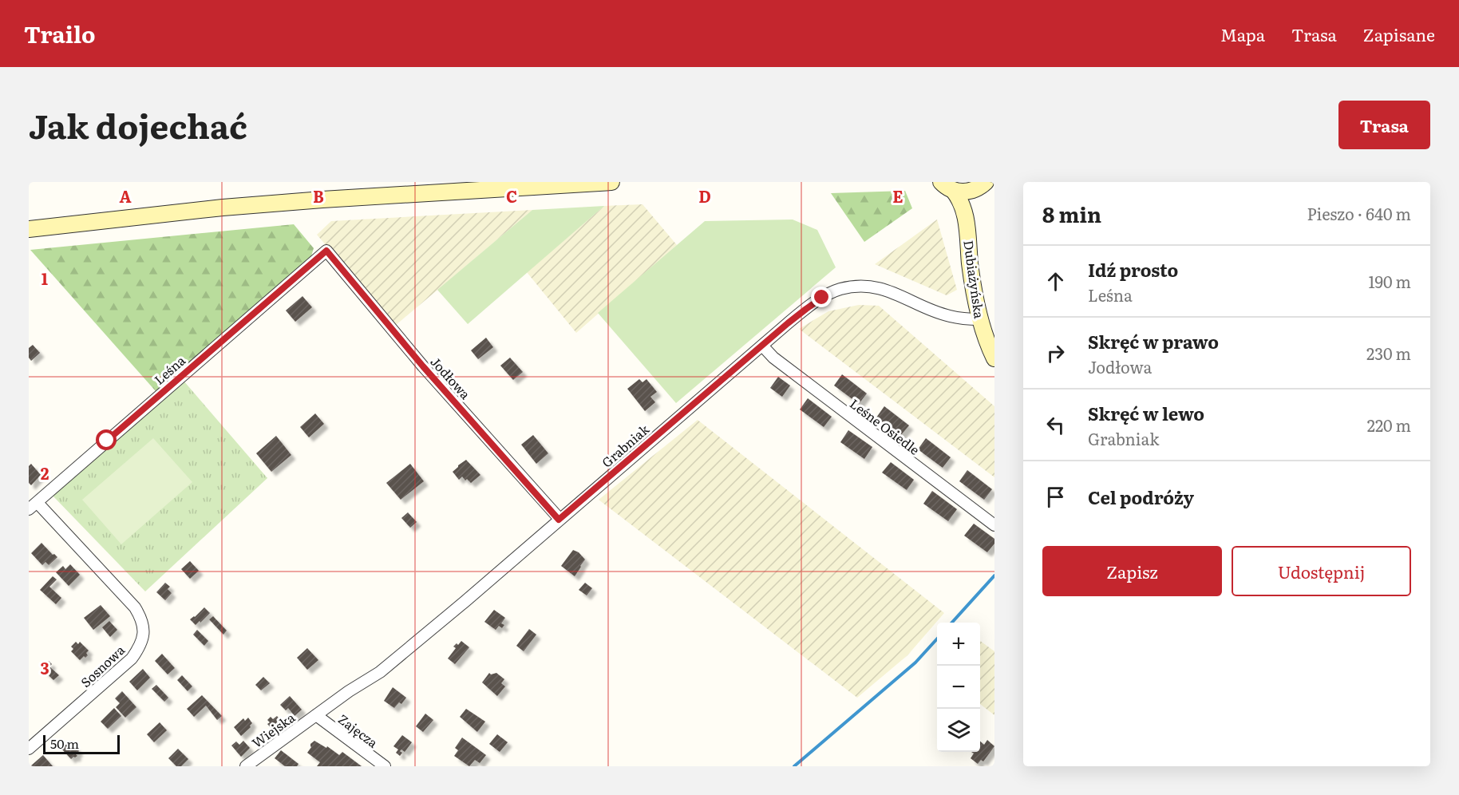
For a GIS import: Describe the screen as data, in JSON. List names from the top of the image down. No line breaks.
{"streets":{"main road":["Dubiażyńska"],"street":["Leśna","Jodłowa","Leśne Osiedle","Grabniak","Sosnowa","Wiejska","Zajęcza"]},"crossings":[["Dubiażyńska","Grabniak"],["Leśna","Jodłowa"],["Leśna","Sosnowa"],["Jodłowa","Grabniak"],["Leśne Osiedle","Grabniak"],["Grabniak","Wiejska"],["Grabniak","Zajęcza"],["Wiejska","Zajęcza"]],"scale_bar":"50 m","page":{"header":"Trailo","nav":["Mapa","Trasa","Zapisane"],"title":"Jak dojechać","buttons":["Trasa",["Zapisz","Udostępnij"]],"heading":["8 min","Pieszo · 640 m"],"list":[["Idź prosto","Leśna","190 m"],["Skręć w prawo","Jodłowa","230 m"],["Skręć w lewo","Grabniak","220 m"],"Cel podróży"],"map_buttons":["+","−"],"scale":"50 m"},"grid":{"columns":["A","B","C","D","E"],"rows":["1","2","3"]}}
